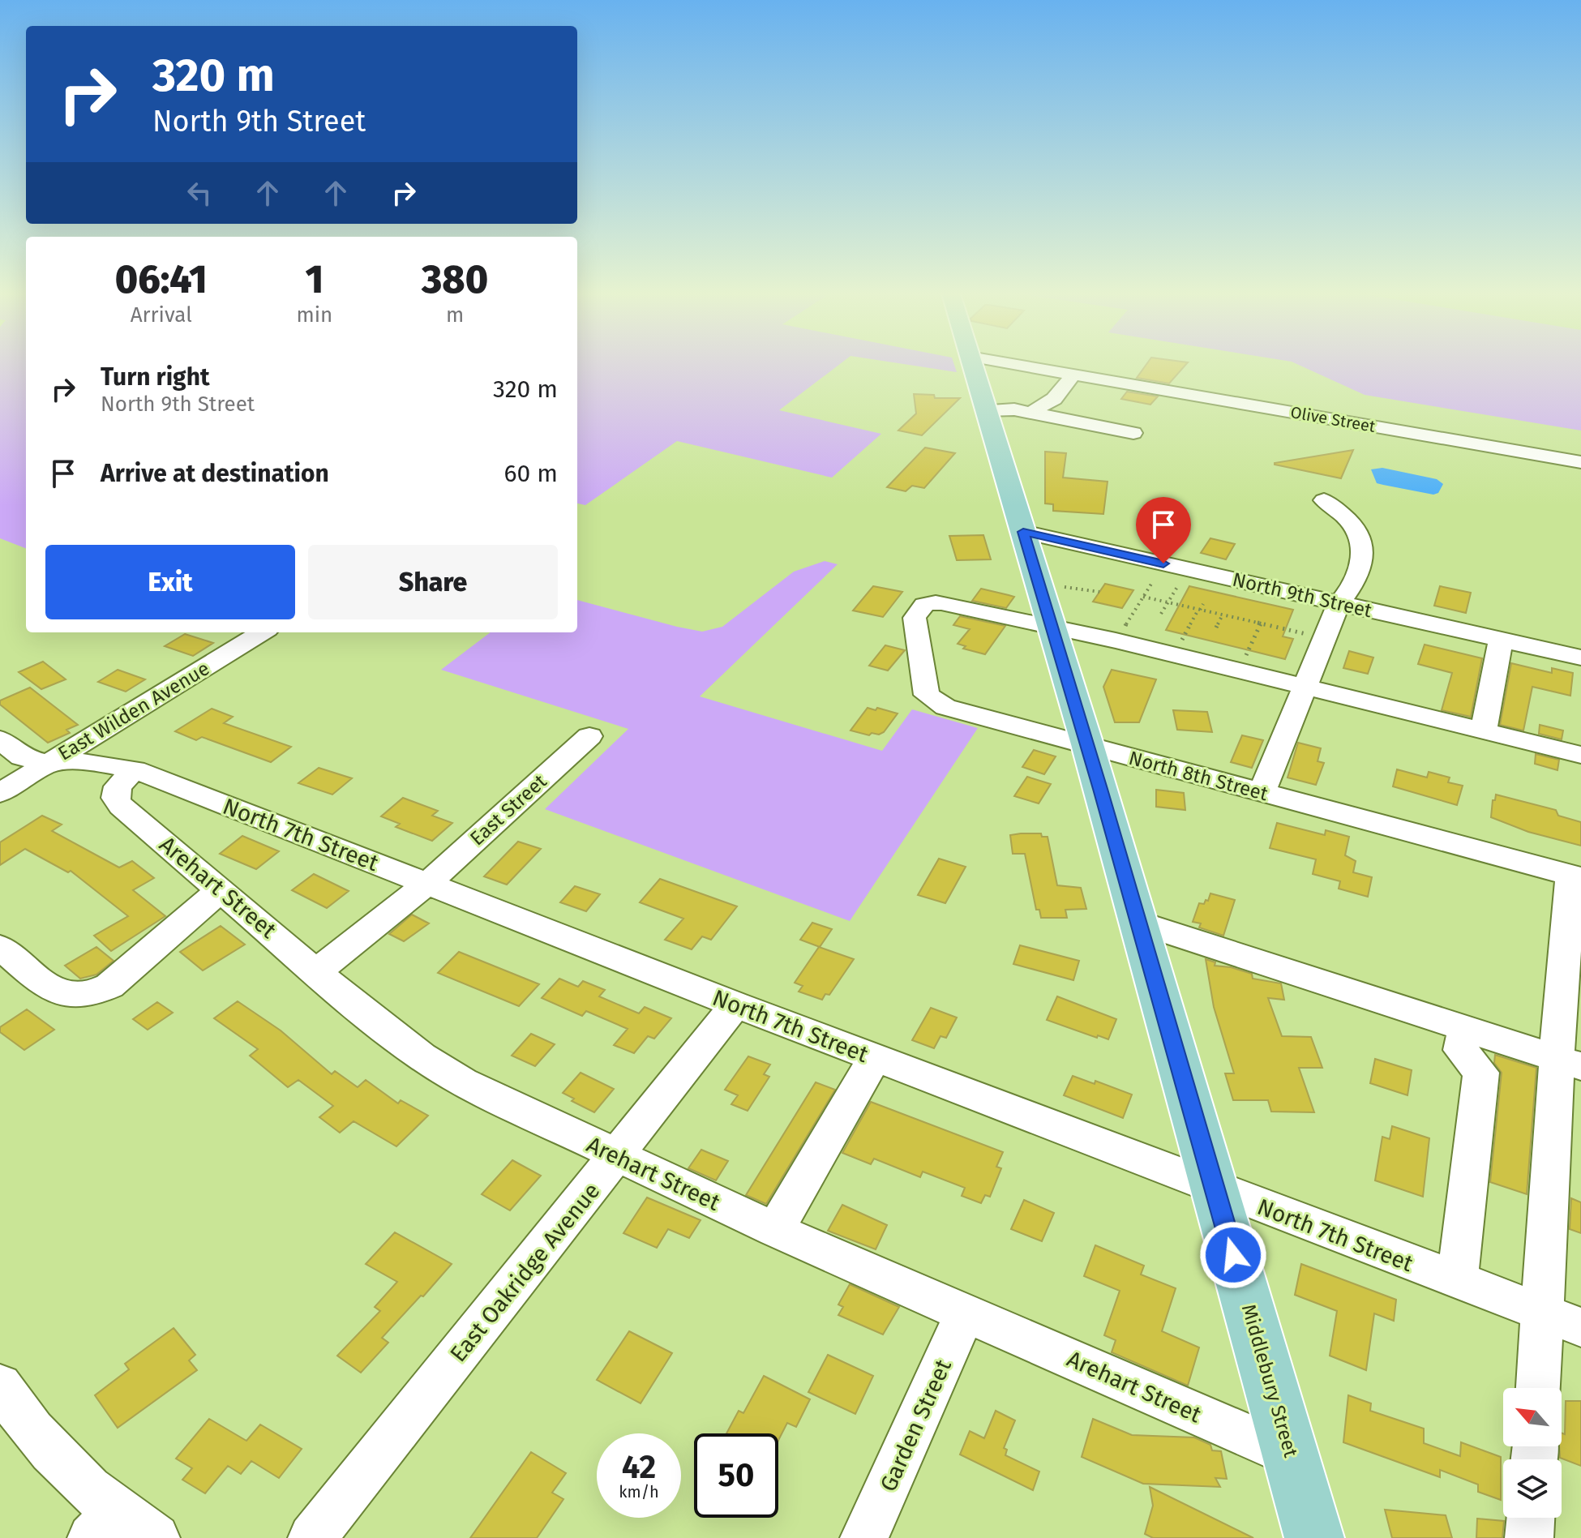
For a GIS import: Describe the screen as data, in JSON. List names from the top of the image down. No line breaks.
{"streets":{"main road":["Middlebury Street"],"street":["Olive Street","North 9th Street","East Wilden Avenue","North 8th Street","East Street","North 7th Street","Arehart Street","East Oakridge Avenue","Garden Street"]},"crossings":[["North 9th Street","Middlebury Street"],["East Wilden Avenue","North 7th Street"],["North 8th Street","Middlebury Street"],["East Street","North 7th Street"],["East Street","Arehart Street"],["North 7th Street","Arehart Street"],["North 7th Street","East Oakridge Avenue"],["North 7th Street","Middlebury Street"],["Arehart Street","East Oakridge Avenue"],["Arehart Street","Middlebury Street"],["Arehart Street","Garden Street"]],"north":"top left","page":{"turn":["320 m","North 9th Street"],"eta":["06:41","Arrival","1","min","380","m"],"list":[{"name":"Turn right","note":"North 9th Street","value":"320 m"},{"name":"Arrive at destination","value":"60 m"}],"buttons":["Exit","Share"],"speed":"42 km/h","limit":"50"}}
